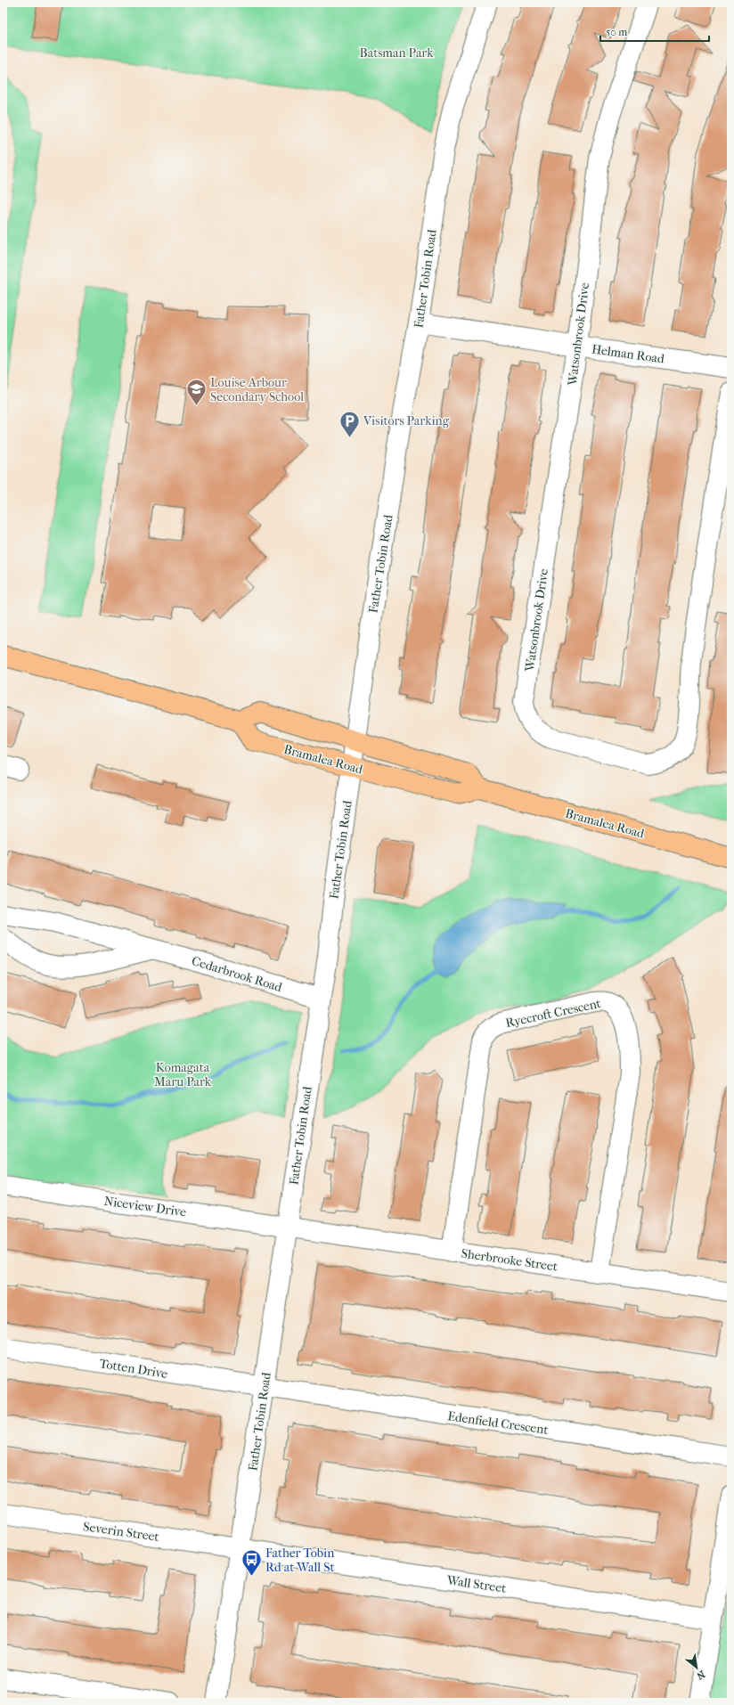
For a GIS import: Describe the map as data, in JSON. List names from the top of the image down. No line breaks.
{"streets":{"main road":["Bramalea Road"],"street":["Father Tobin Road","Watsonbrook Drive","Helman Road","Cedarbrook Road","Ryecroft Crescent","Niceview Drive","Sherbrooke Street","Totten Drive","Edenfield Crescent","Severin Street","Wall Street"]},"crossings":[["Father Tobin Road","Helman Road"],["Father Tobin Road","Bramalea Road"],["Father Tobin Road","Cedarbrook Road"],["Father Tobin Road","Niceview Drive"],["Father Tobin Road","Sherbrooke Street"],["Father Tobin Road","Totten Drive"],["Father Tobin Road","Edenfield Crescent"],["Father Tobin Road","Severin Street"],["Father Tobin Road","Wall Street"],["Watsonbrook Drive","Helman Road"],["Ryecroft Crescent","Sherbrooke Street"],["Niceview Drive","Sherbrooke Street"],["Totten Drive","Edenfield Crescent"],["Severin Street","Wall Street"]],"parks":["Batsman Park","Komagata Maru Park"],"places":{"school or university":["Louise Arbour Secondary School"],"parking":["Visitors Parking"],"bus stop":["Father Tobin Rd at Wall St"]},"scale_bar":"50 m","north":"bottom right"}
